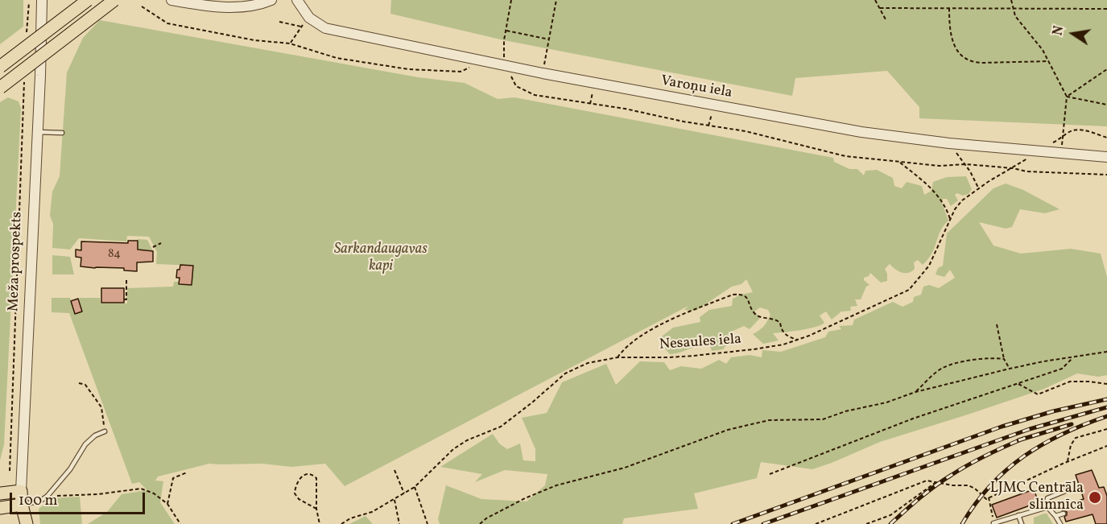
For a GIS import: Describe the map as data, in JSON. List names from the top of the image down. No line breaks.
{"streets":{"main road":["Meža prospekts"],"street":["Varoņu iela"],"path":["Nesaules iela"]},"crossings":[["Varoņu iela","Nesaules iela"]],"parks":["Sarkandaugavas kapi"],"places":["LJMC Centrāla slimnīca"],"house_numbers":["84"],"scale_bar":"100 m","north":"left"}
